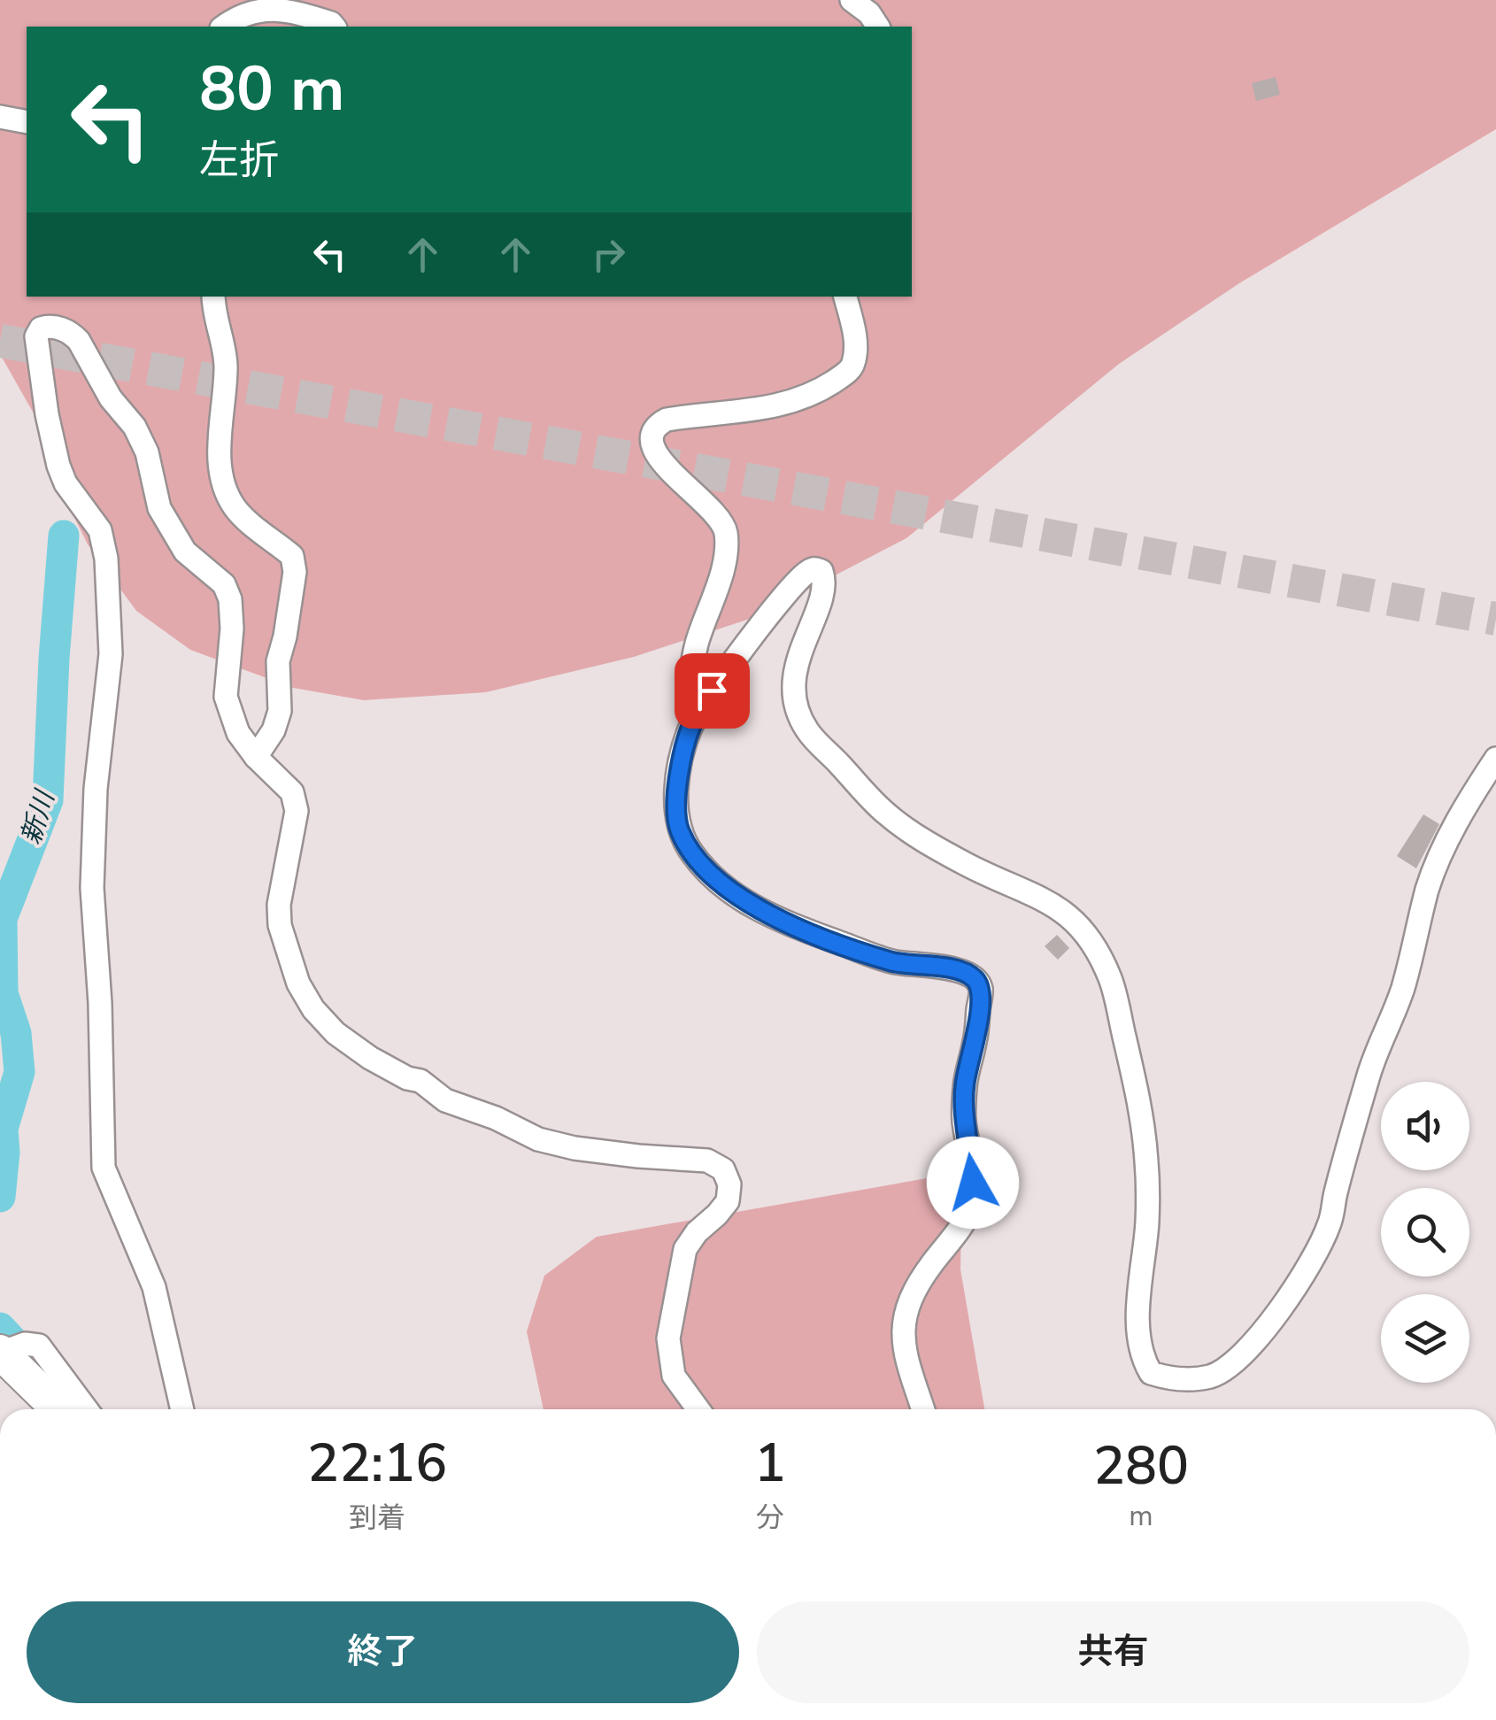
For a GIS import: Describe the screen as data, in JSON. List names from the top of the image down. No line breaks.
{"water":["新川"],"page":{"turn":["80 m","左折"],"eta":["22:16","到着","1","分","280","m"],"buttons":["終了","共有"]}}
